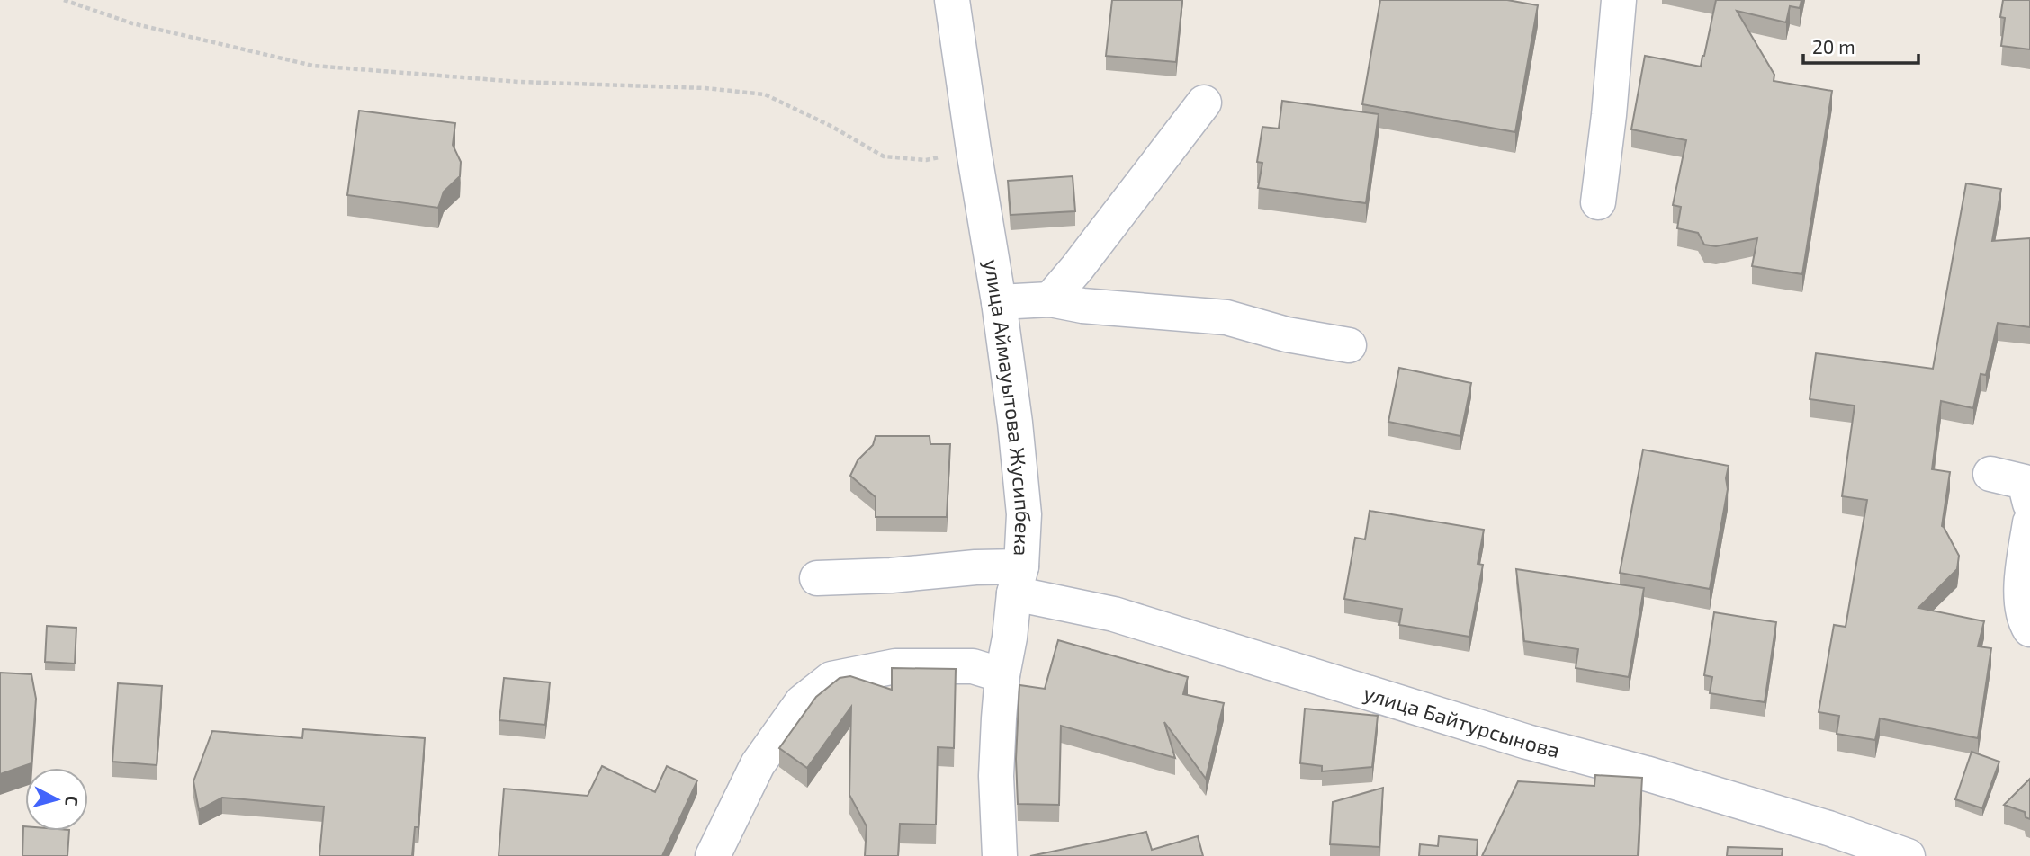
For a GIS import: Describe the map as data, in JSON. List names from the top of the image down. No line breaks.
{"streets":{"street":["улица Аймауытова Жусипбека","улица Байтурсынова"]},"crossings":[["улица Аймауытова Жусипбека","улица Байтурсынова"]],"scale_bar":"20 m","north":"right"}
